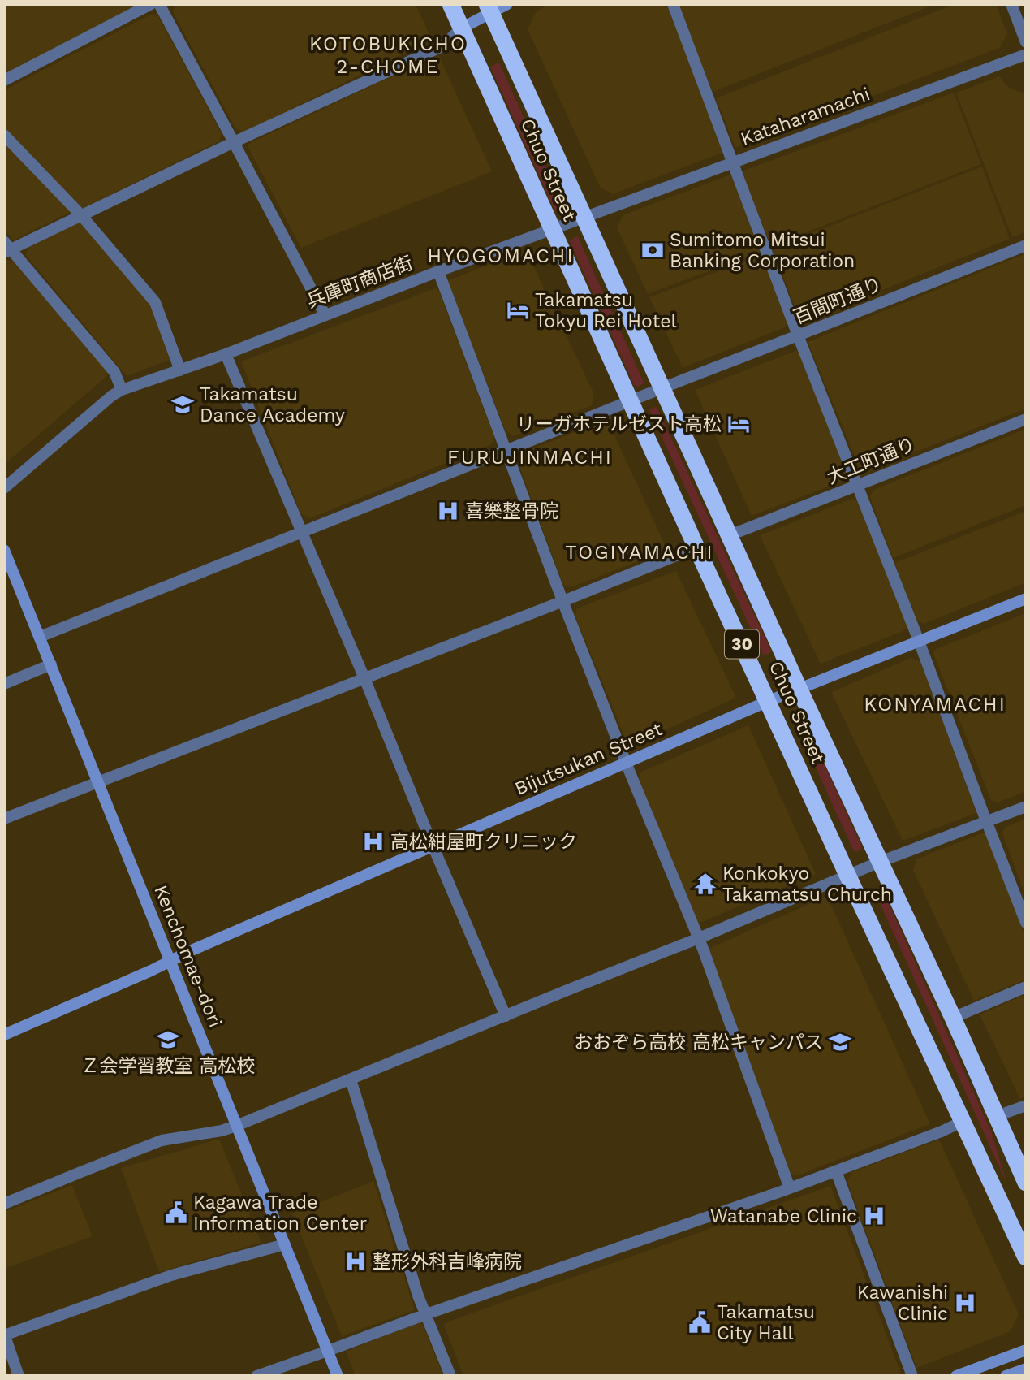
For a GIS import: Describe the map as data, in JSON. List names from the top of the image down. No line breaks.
{"streets":{"highway":["Chuo Street","30"],"street":["Kataharamachi","兵庫町商店街","百間町通り","大工町通り","Bijutsukan Street","Kenchomae-dori"]},"crossings":[["Kataharamachi","兵庫町商店街"],["Chuo Street","兵庫町商店街"],["Chuo Street","百間町通り"],["Chuo Street","大工町通り"],["Chuo Street","30"],["Chuo Street","Bijutsukan Street"],["百間町通り","Kenchomae-dori"],["Bijutsukan Street","Kenchomae-dori"]],"districts":["KOTOBUKICHO 2-CHOME","HYOGOMACHI","FURUJINMACHI","TOGIYAMACHI","KONYAMACHI"],"places":{"bank":["Sumitomo Mitsui Banking Corporation"],"hotel":["Takamatsu Tokyu Rei Hotel","リーガホテルゼスト高松"],"school or university":["Takamatsu Dance Academy","Ｚ会学習教室 高松校","おおぞら高校 高松キャンパス"],"hospital":["喜樂整骨院","高松紺屋町クリニック","Watanabe Clinic","整形外科吉峰病院","Kawanishi Clinic"],"temple":["Konkokyo Takamatsu Church"],"public building":["Kagawa Trade Information Center","Takamatsu City Hall"]}}
